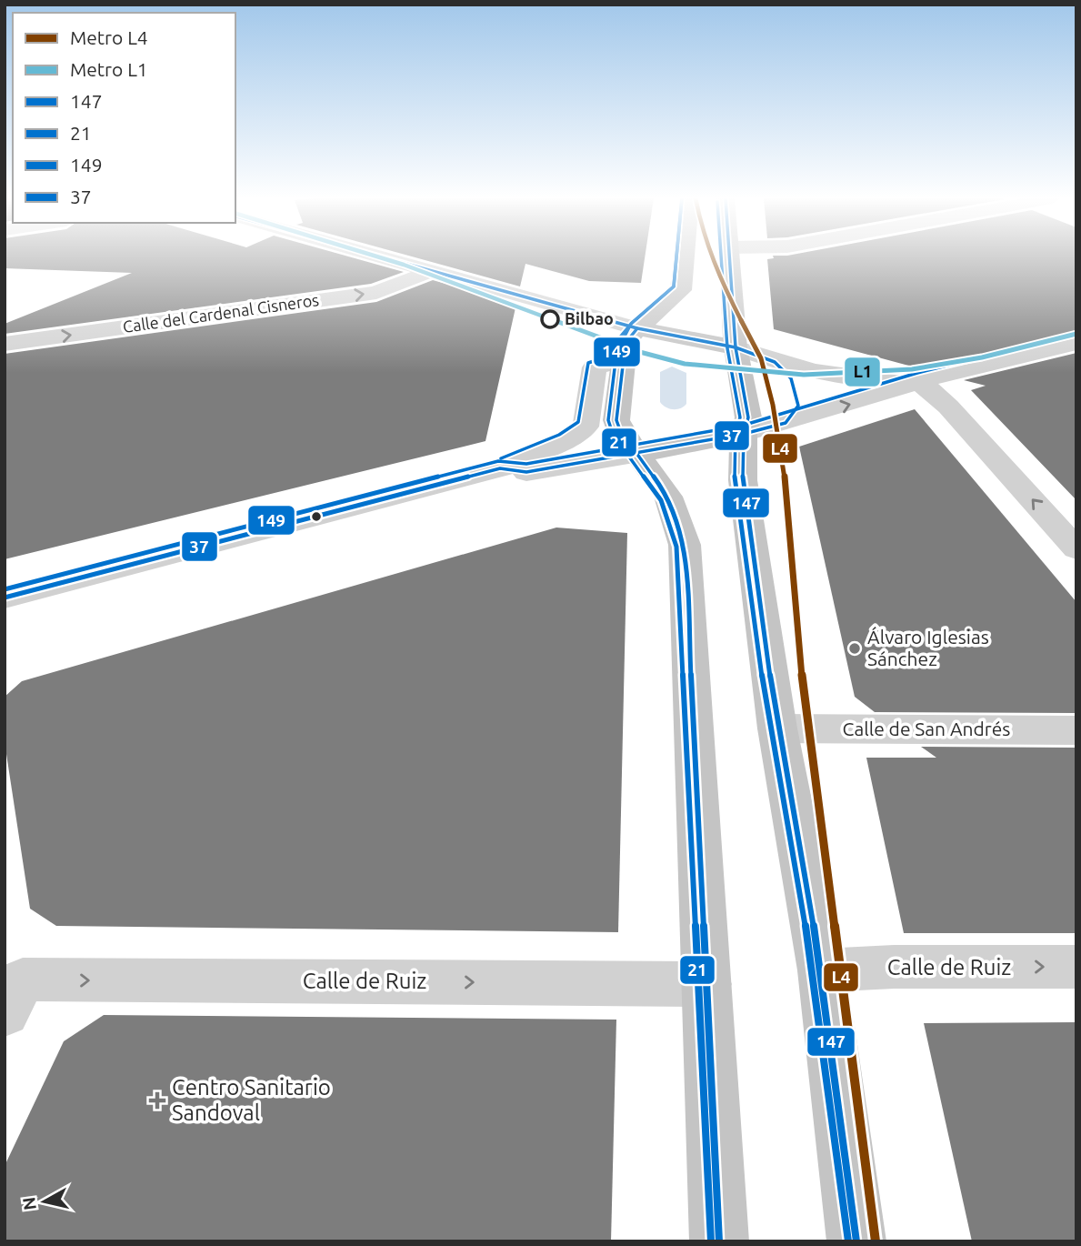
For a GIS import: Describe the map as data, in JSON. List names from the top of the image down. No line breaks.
{"streets":{"street":["Calle del Cardenal Cisneros","Calle de San Andrés","Calle de Ruiz"]},"one_way":["Calle de Ruiz"],"places":{"other":["Bilbao","Álvaro Iglesias Sánchez"],"health":["Centro Sanitario Sandoval"]},"lines":["metro line L4","metro line L1","transit line 147","transit line 21","transit line 149","transit line 37"],"legend":["Metro L4","Metro L1","147","21","149","37"],"north":"left"}
